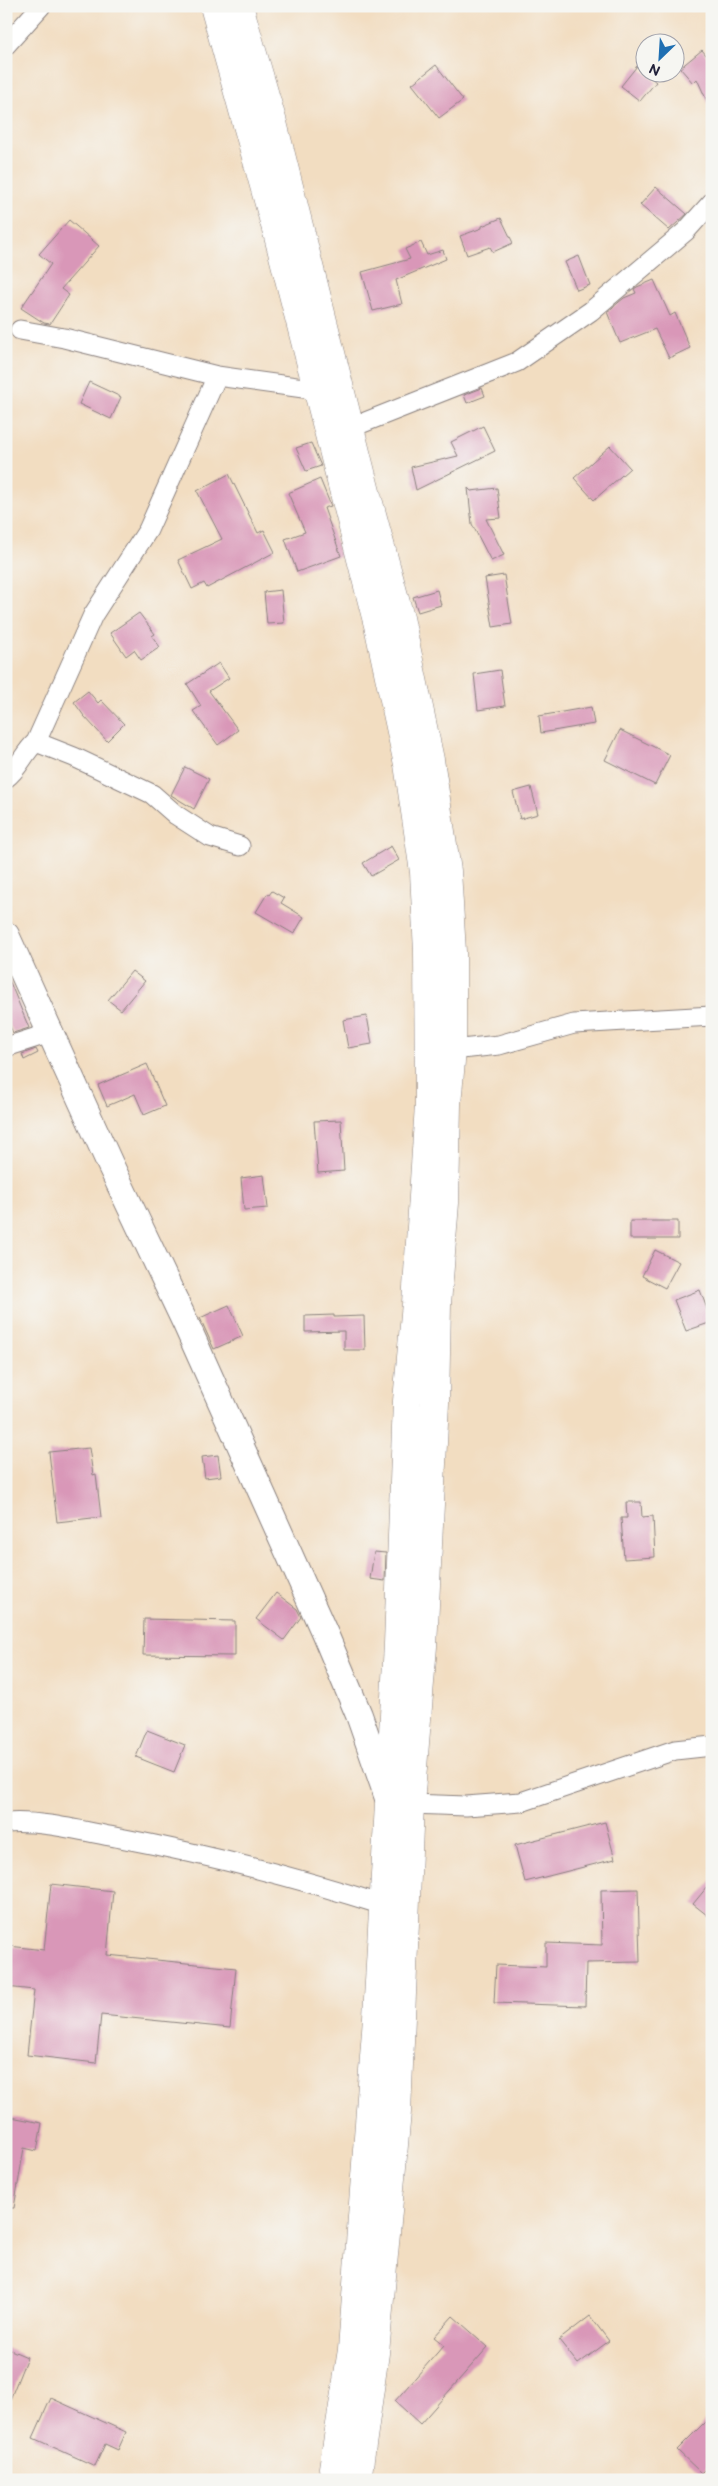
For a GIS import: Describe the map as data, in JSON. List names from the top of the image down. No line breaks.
{"north":"bottom left"}
